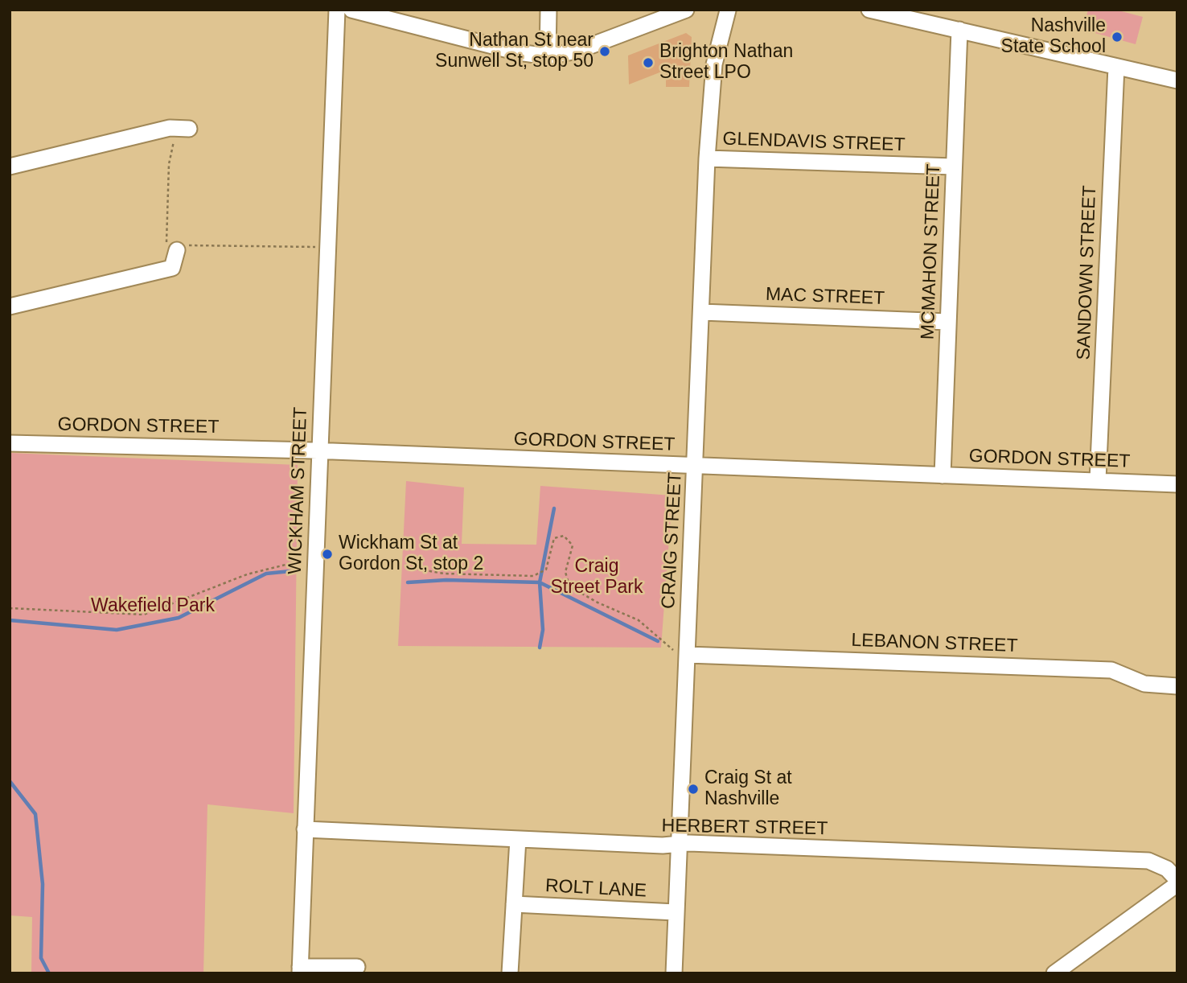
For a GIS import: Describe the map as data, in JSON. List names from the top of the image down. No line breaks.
{"streets":{"street":["GLENDAVIS STREET","MCMAHON STREET","SANDOWN STREET","MAC STREET","GORDON STREET","WICKHAM STREET","CRAIG STREET","LEBANON STREET","HERBERT STREET","ROLT LANE"]},"crossings":[["GLENDAVIS STREET","MCMAHON STREET"],["GLENDAVIS STREET","CRAIG STREET"],["MCMAHON STREET","MAC STREET"],["MCMAHON STREET","GORDON STREET"],["SANDOWN STREET","GORDON STREET"],["MAC STREET","CRAIG STREET"],["GORDON STREET","WICKHAM STREET"],["GORDON STREET","CRAIG STREET"],["WICKHAM STREET","HERBERT STREET"],["CRAIG STREET","LEBANON STREET"],["CRAIG STREET","HERBERT STREET"],["CRAIG STREET","ROLT LANE"]],"parks":["Craig Street Park","Wakefield Park"],"places":["Nashville State School","Nathan St near Sunwell St, stop 50","Brighton Nathan Street LPO","Wickham St at Gordon St, stop 2","Craig St at Nashville"]}
